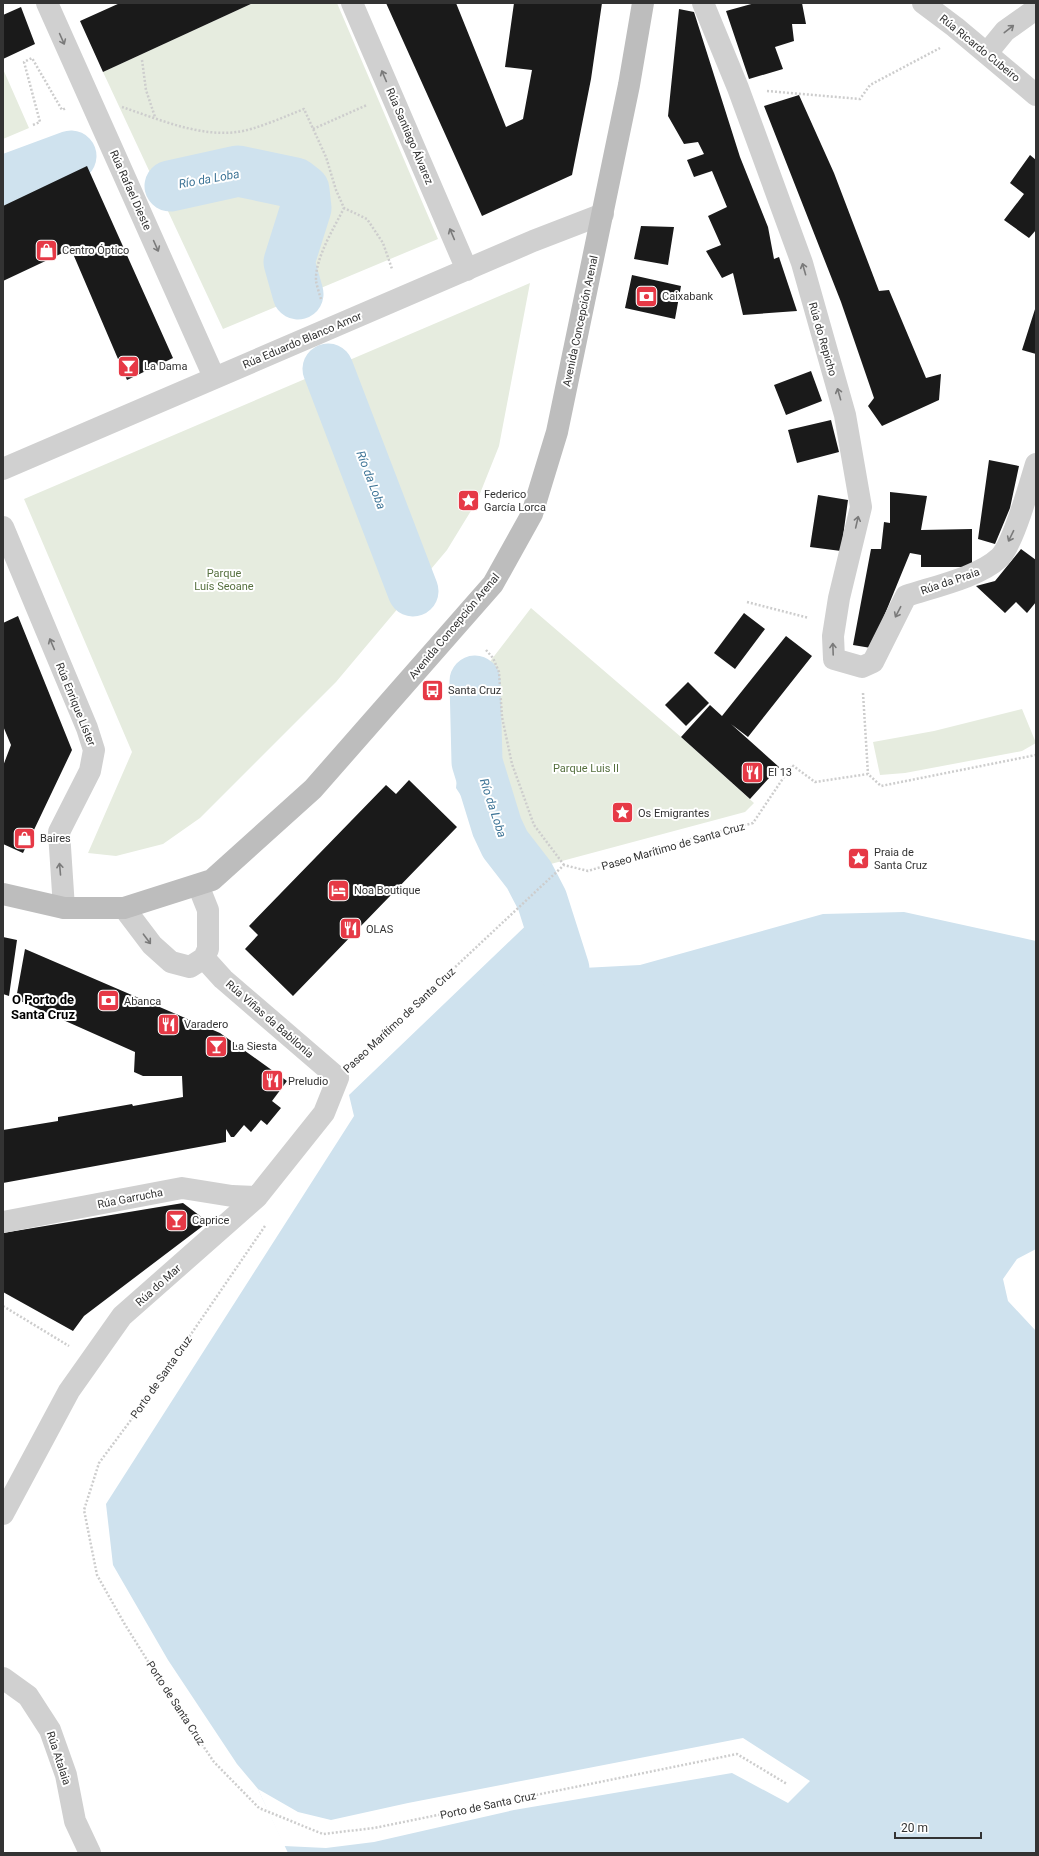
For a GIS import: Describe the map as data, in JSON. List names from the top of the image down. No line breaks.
{"streets":{"main road":["Avenida Concepción Arenal"],"street":["Rúa Ricardo Cubeiro","Rúa Santiago Álvarez","Rúa Rafael Dieste","Rúa do Repicho","Rúa Eduardo Blanco Amor","Rúa da Praia","Rúa Enrique Líster","Rúa Viñas da Babilonia","Rúa Garrucha","Rúa do Mar","Rúa Atalaia"],"path":["Paseo Marítimo de Santa Cruz","Porto de Santa Cruz"]},"crossings":[["Rúa Santiago Álvarez","Rúa Eduardo Blanco Amor"],["Rúa Rafael Dieste","Rúa Eduardo Blanco Amor"],["Avenida Concepción Arenal","Rúa Eduardo Blanco Amor"],["Rúa do Repicho","Rúa da Praia"],["Paseo Marítimo de Santa Cruz","Rúa Viñas da Babilonia"],["Paseo Marítimo de Santa Cruz","Rúa do Mar"],["Rúa Viñas da Babilonia","Rúa do Mar"],["Rúa Garrucha","Rúa do Mar"]],"one_way":["Rúa Santiago Álvarez","Rúa Rafael Dieste","Rúa do Repicho","Rúa da Praia","Rúa Enrique Líster"],"districts":["O Porto de Santa Cruz"],"water":["Río da Loba"],"parks":["Parque Luís Seoane","Parque Luis II"],"places":{"shop":["Centro Óptico","Baires"],"bank":["Caixabank","Abanca"],"bar":["La Dama","La Siesta","Caprice"],"place":["Federico García Lorca","Os Emigrantes","Praia de Santa Cruz"],"bus stop":["Santa Cruz"],"restaurant":["El 13","OLAS","Varadero","Preludio"],"hotel":["Noa Boutique"]},"scale_bar":"20 m"}
